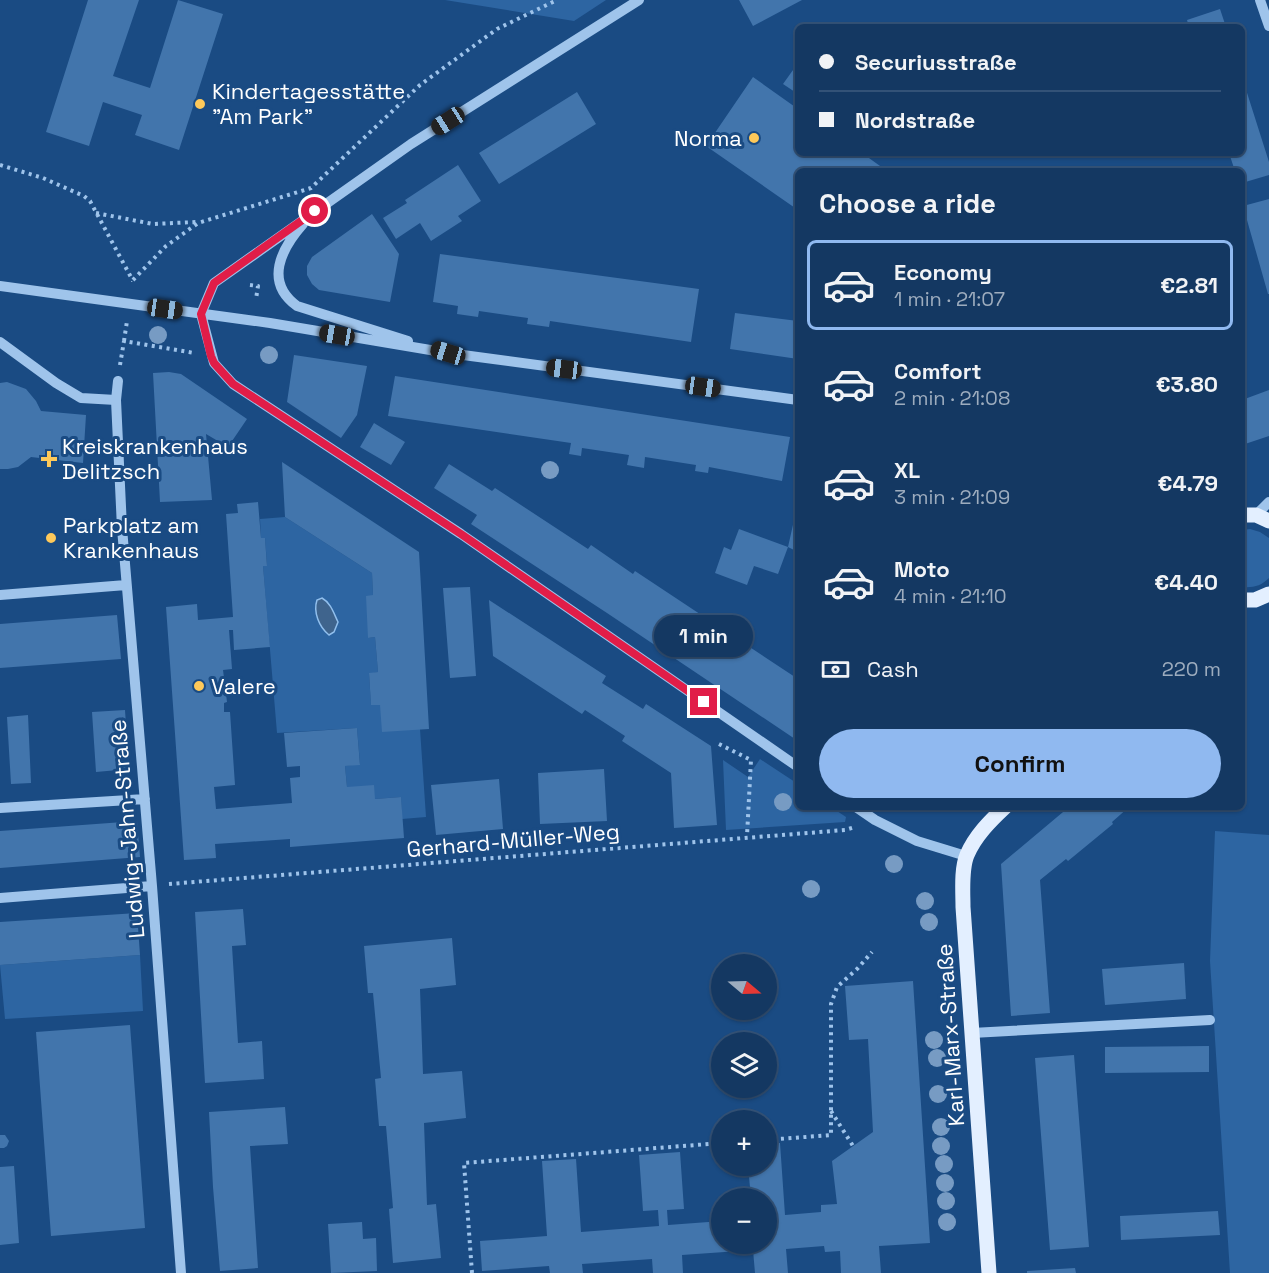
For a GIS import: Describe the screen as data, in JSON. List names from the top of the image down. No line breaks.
{"streets":{"main road":["Karl-Marx-Straße"],"street":["Ludwig-Jahn-Straße"],"path":["Gerhard-Müller-Weg"]},"crossings":[["Ludwig-Jahn-Straße","Gerhard-Müller-Weg"]],"places":{"other":["Kindertagesstätte \"Am Park\"","Norma","Parkplatz am Krankenhaus","Valere"],"health":["Kreiskrankenhaus Delitzsch"]},"north":"right","page":{"banner":["Securiusstraße","Nordstraße"],"heading":"Choose a ride","list":[{"name":"Economy","note":"1 min · 21:07","value":"€2.81"},{"name":"Comfort","note":"2 min · 21:08","value":"€3.80"},{"name":"XL","note":"3 min · 21:09","value":"€4.79"},{"name":"Moto","note":"4 min · 21:10","value":"€4.40"}],"bubble":"1 min","pay":["Cash","220 m"],"buttons":"Confirm","map_buttons":["+","−"]}}
